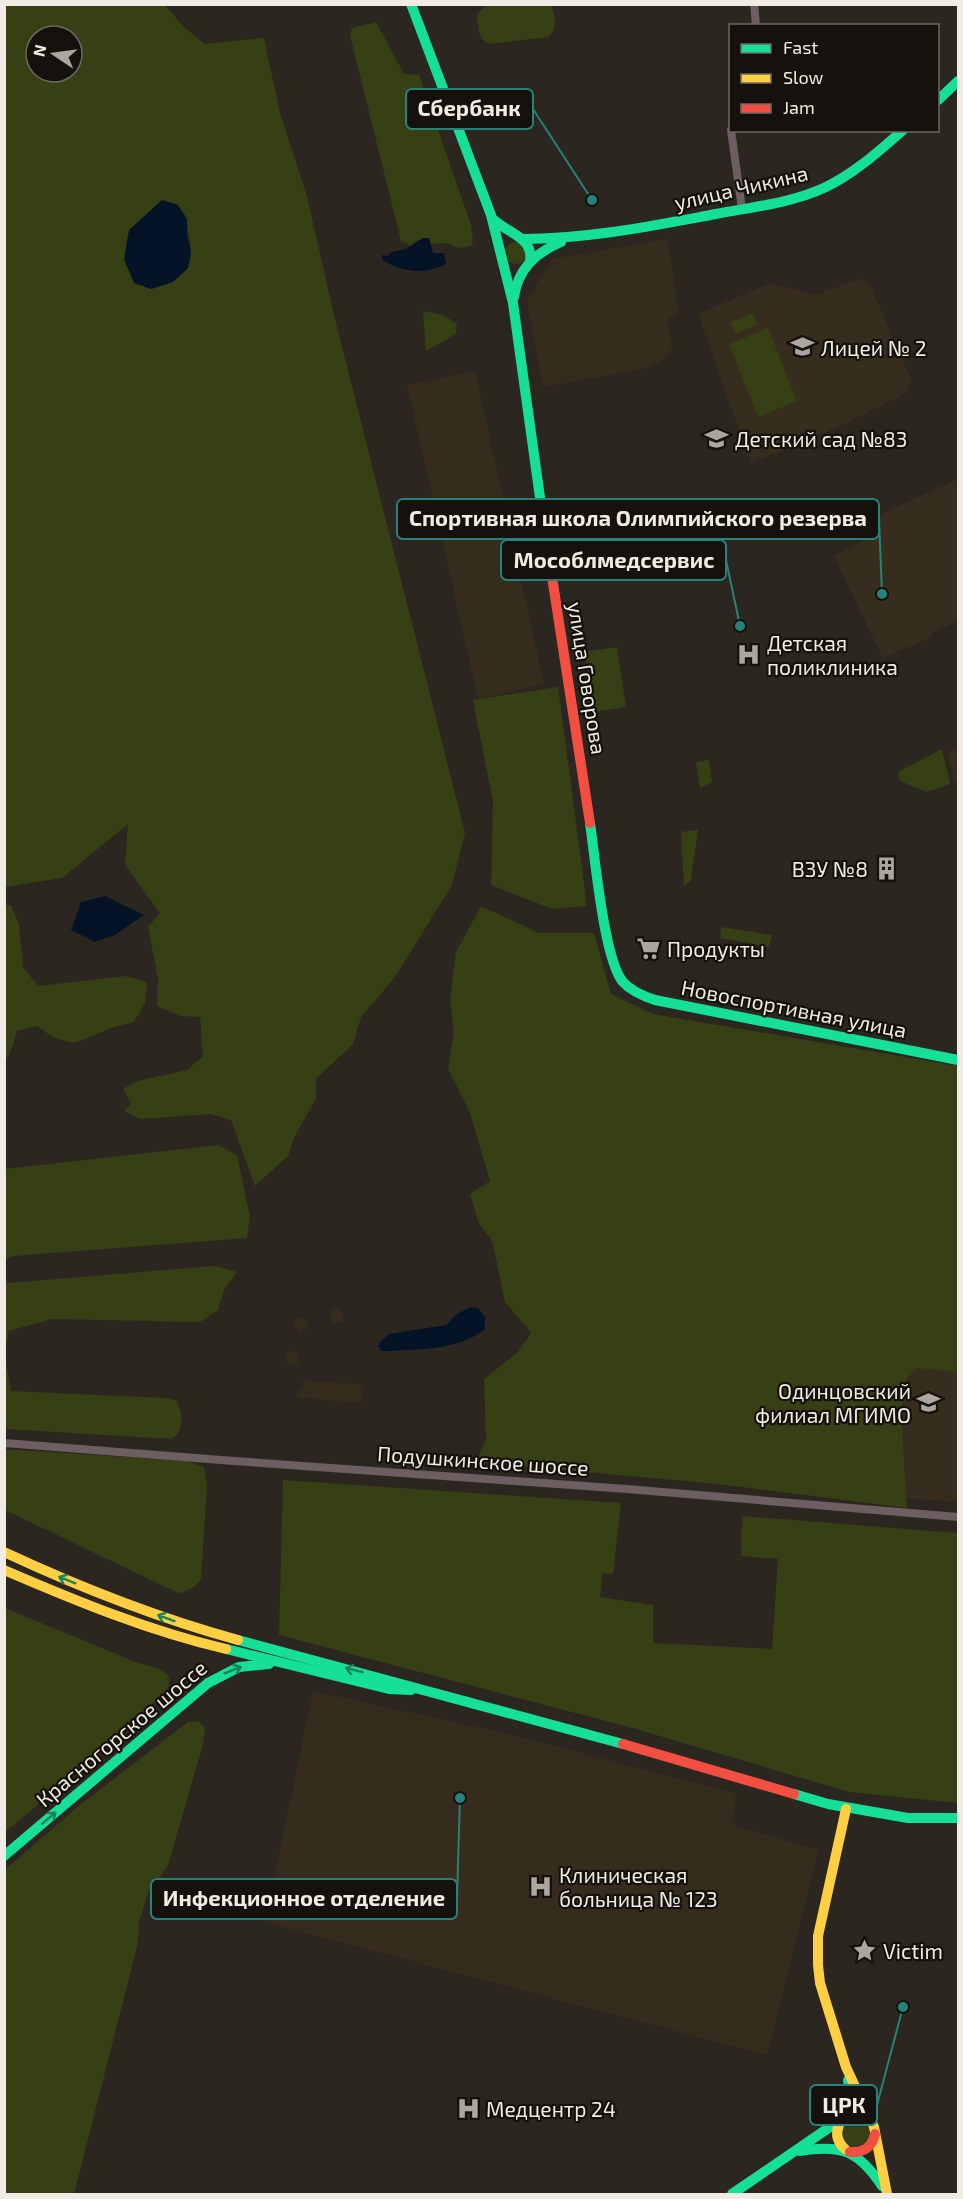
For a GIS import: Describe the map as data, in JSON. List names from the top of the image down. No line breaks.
{"streets":{"main road":["улица Чикина","улица Говорова","Новоспортивная улица","Красногорское шоссе"],"street":["Подушкинское шоссе"]},"crossings":[["улица Чикина","улица Говорова"],["улица Говорова","Новоспортивная улица"]],"one_way":["Красногорское шоссе"],"places":{"other":["Сбербанк","Спортивная школа Олимпийского резерва","Мособлмедсервис","Инфекционное отделение","ЦРК"],"school or university":["Лицей № 2","Детский сад №83","Одинцовский филиал МГИМО"],"hospital":["Детская поликлиника","Клиническая больница № 123","Медцентр 24"],"building":["ВЗУ №8"],"supermarket":["Продукты"],"place":["Victim"]},"legend":["Fast","Slow","Jam"],"north":"left"}
